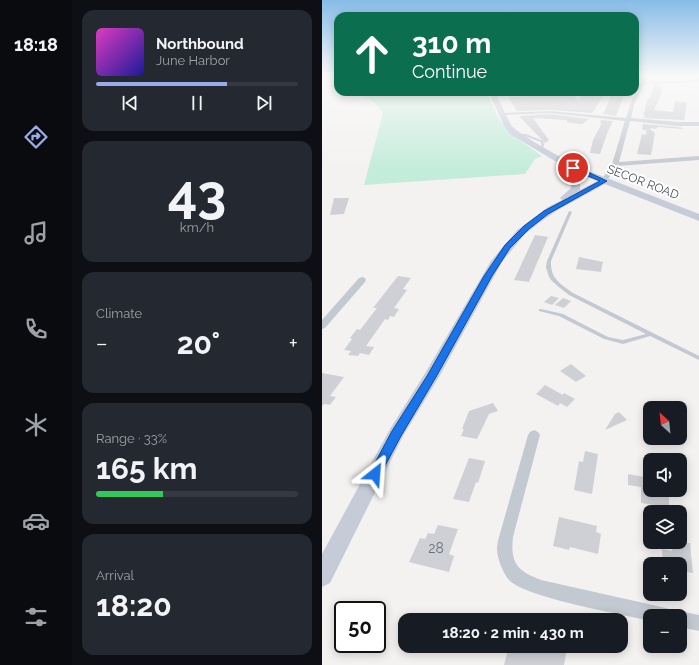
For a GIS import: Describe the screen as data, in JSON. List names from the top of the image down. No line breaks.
{"streets":{"main road":["SECOR ROAD"]},"house_numbers":["28"],"north":"top left","page":{"tabs":"18:18","turn":["310 m","Continue"],"song":["Northbound","June Harbor"],"tile":[["43","km/h"],"Climate",["Range · 33%","165 km"],["Arrival","18:20"]],"heat":["−","20°","+"],"map_buttons":["+","−"],"limit":"50","trip":"18:20 · 2 min · 430 m"}}
